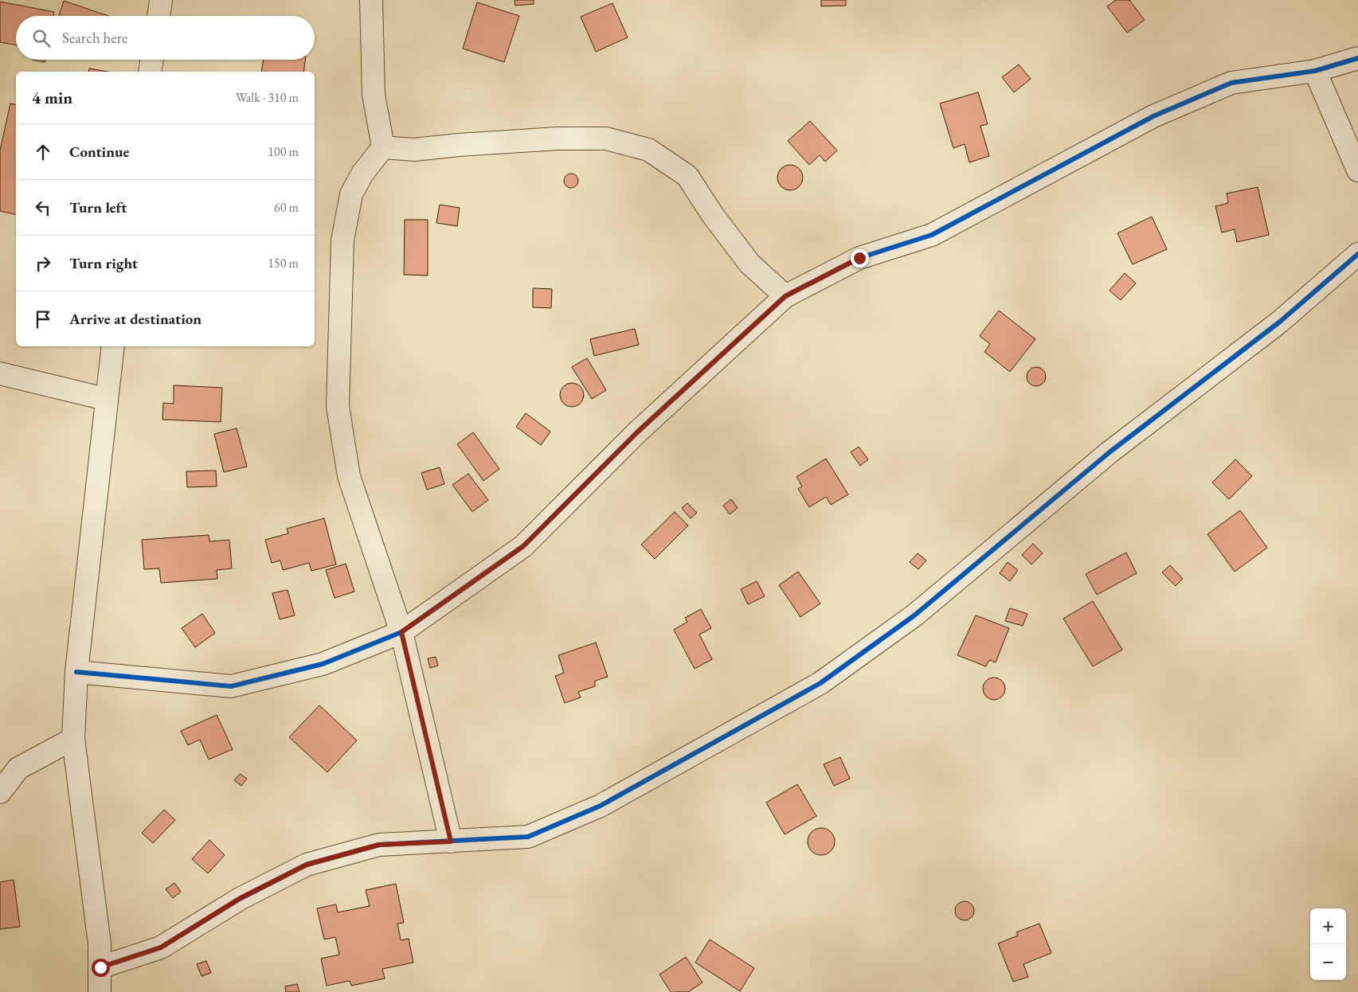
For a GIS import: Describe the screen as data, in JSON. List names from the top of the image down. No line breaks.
{"page":{"search":"Search here","heading":["4 min","Walk · 310 m"],"list":[["Continue","100 m"],["Turn left","60 m"],["Turn right","150 m"],"Arrive at destination"],"map_buttons":["+","−"]}}
